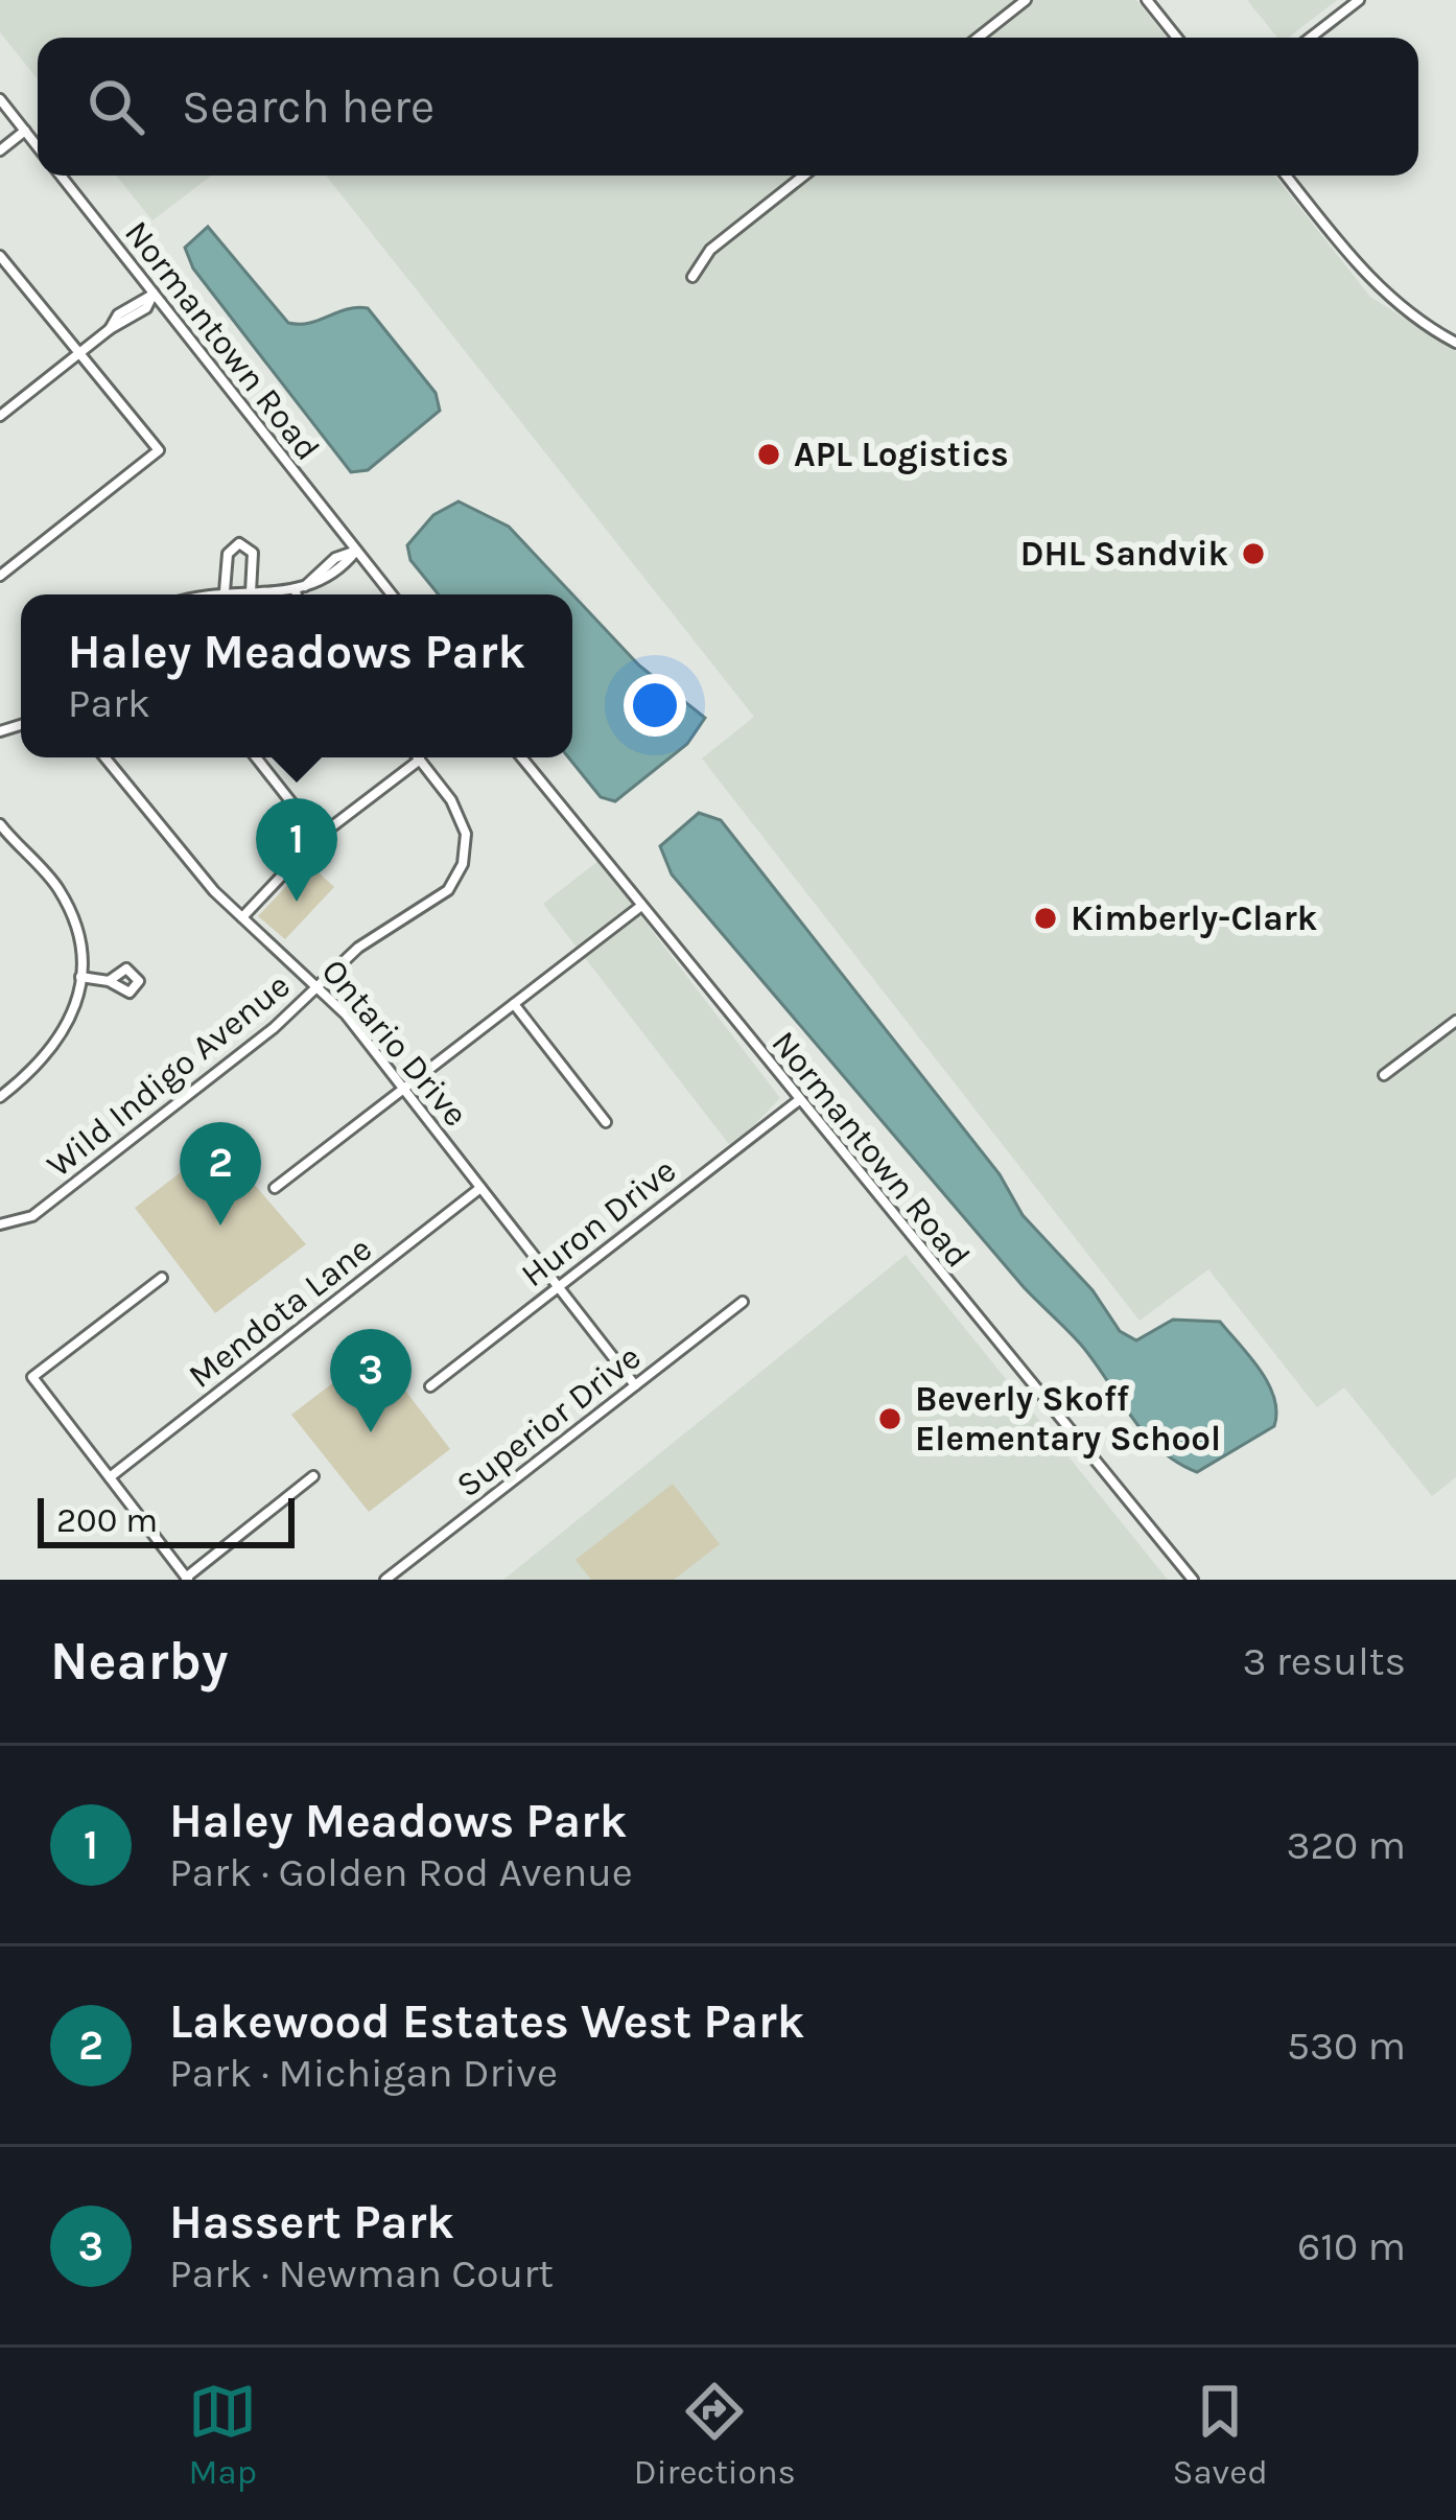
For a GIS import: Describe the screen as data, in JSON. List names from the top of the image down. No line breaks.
{"streets":{"street":["Normantown Road","Ontario Drive","Wild Indigo Avenue","Huron Drive","Mendota Lane","Superior Drive"]},"crossings":[["Normantown Road","Huron Drive"],["Ontario Drive","Wild Indigo Avenue"],["Ontario Drive","Huron Drive"],["Ontario Drive","Mendota Lane"],["Ontario Drive","Superior Drive"]],"places":["APL Logistics","DHL Sandvik","Kimberly-Clark","Beverly Skoff Elementary School"],"scale_bar":"200 m","page":{"search":"Search here","popup":["Haley Meadows Park","Park"],"pins":["1","2","3"],"scale":"200 m","heading":["Nearby","3 results"],"list":[{"mark":"1","name":"Haley Meadows Park","note":"Park · Golden Rod Avenue","value":"320 m"},{"mark":"2","name":"Lakewood Estates West Park","note":"Park · Michigan Drive","value":"530 m"},{"mark":"3","name":"Hassert Park","note":"Park · Newman Court","value":"610 m"}],"nav":["Map","Directions","Saved"]}}
